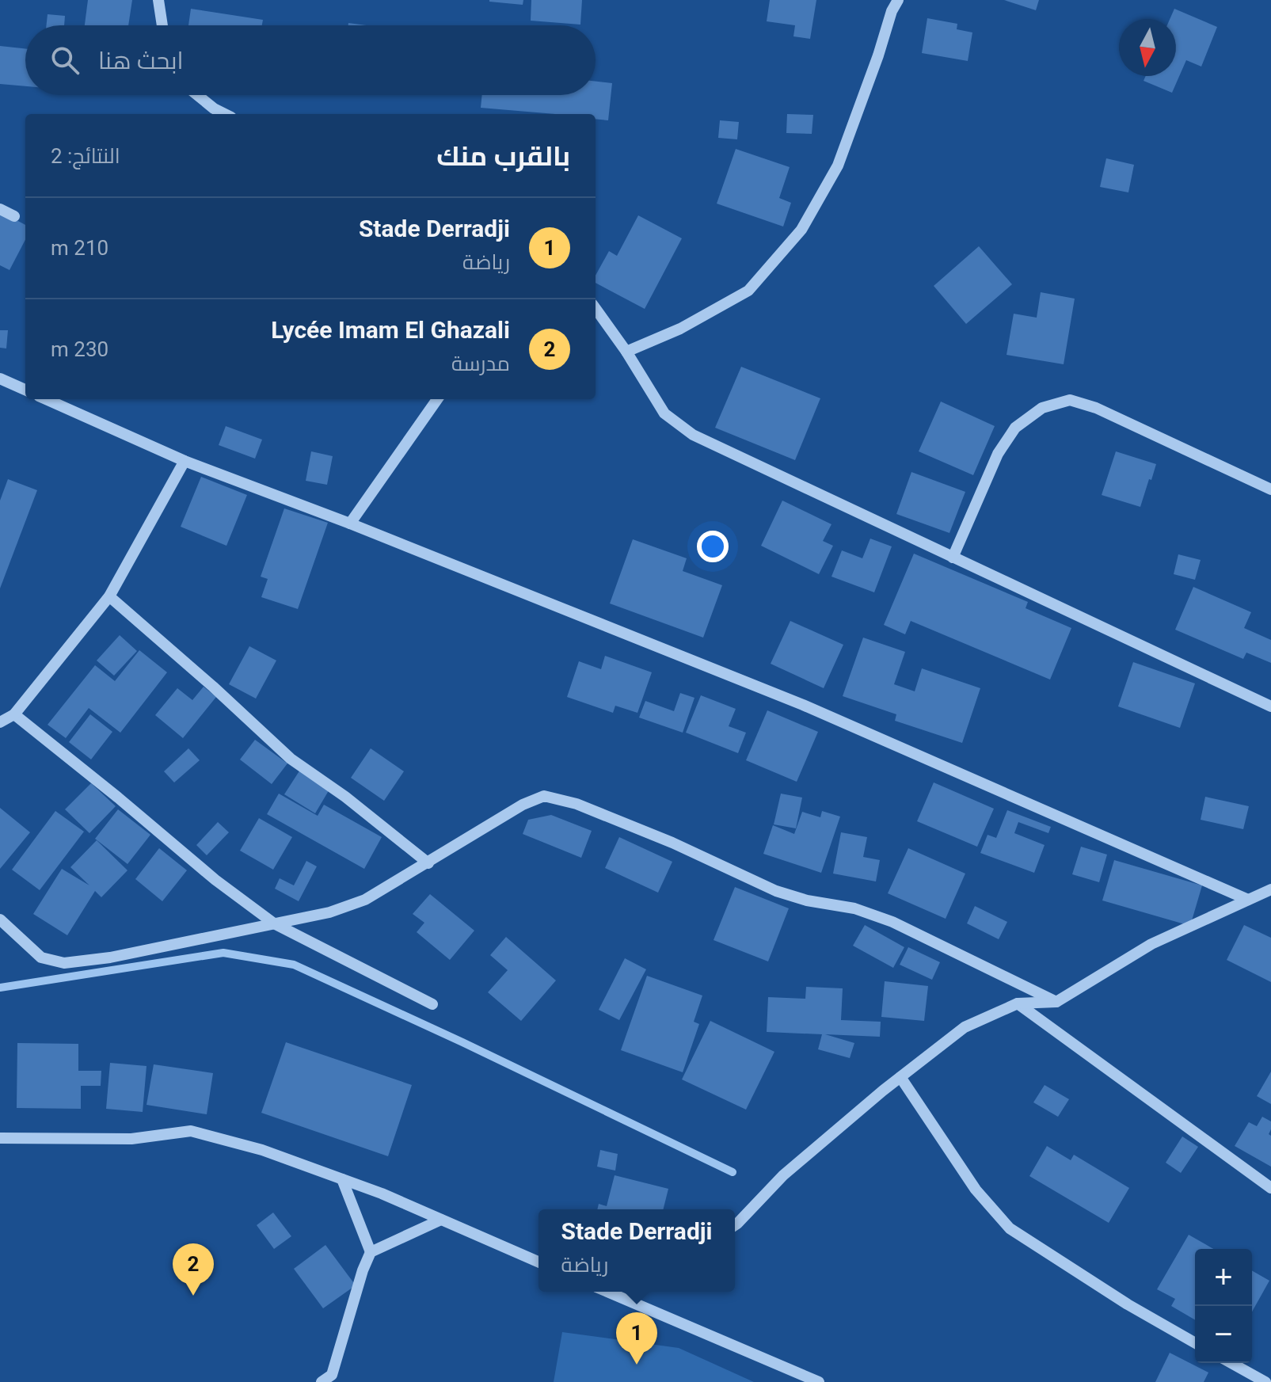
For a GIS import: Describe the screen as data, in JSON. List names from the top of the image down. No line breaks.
{"north":"bottom","page":{"search":"ابحث هنا","heading":["بالقرب منك","النتائج: 2"],"list":[{"mark":"1","name":"Stade Derradji","note":"رياضة","value":"210 m"},{"mark":"2","name":"Lycée Imam El Ghazali","note":"مدرسة","value":"230 m"}],"popup":["Stade Derradji","رياضة"],"pins":["2","1"],"map_buttons":["+","−"]}}
